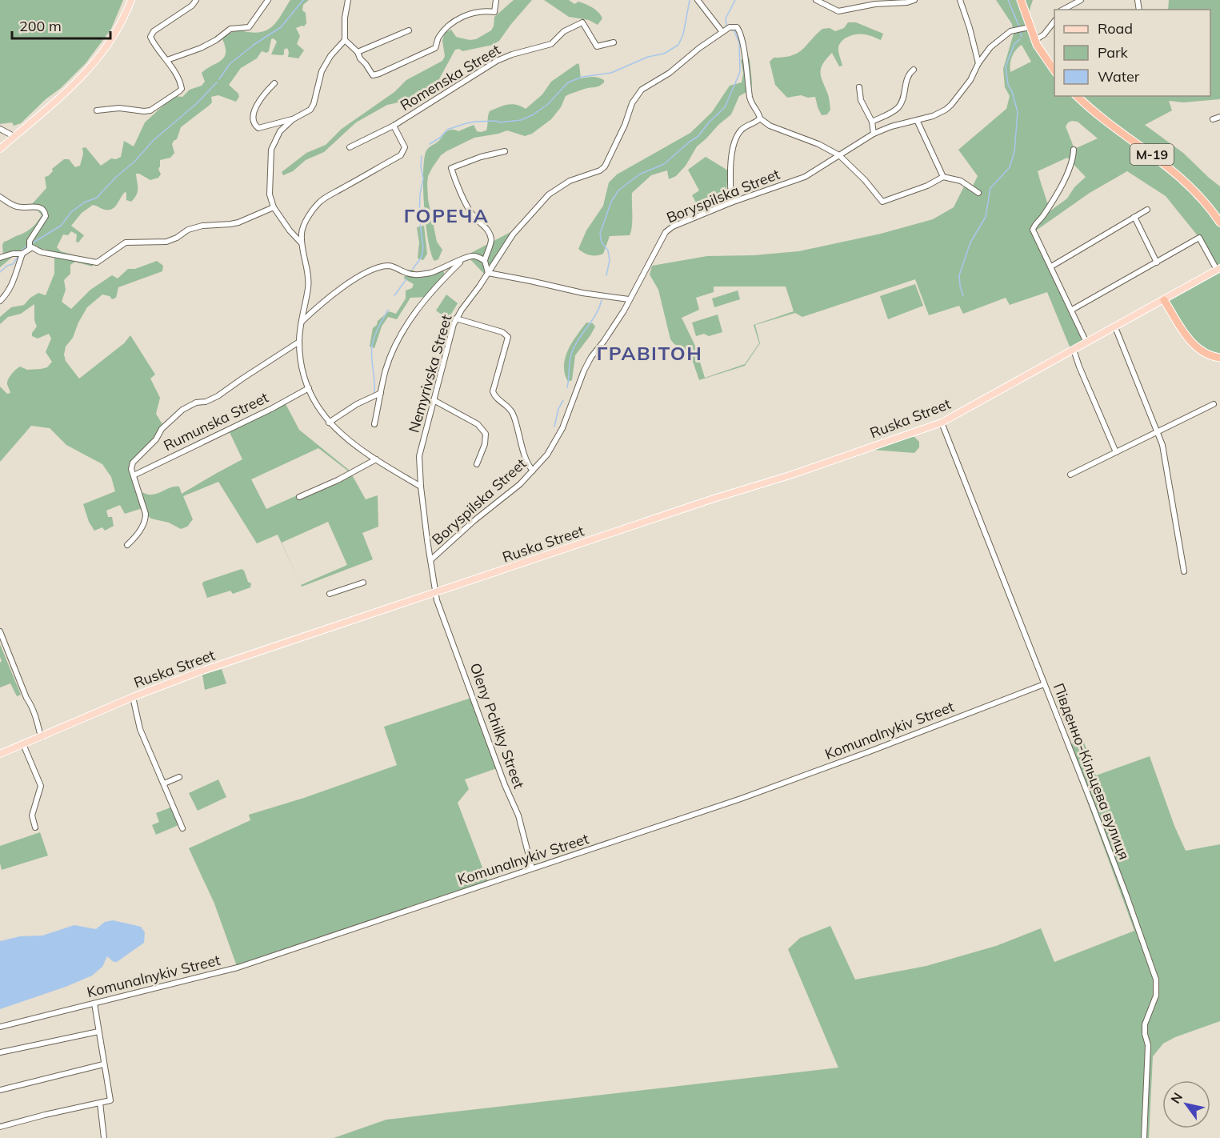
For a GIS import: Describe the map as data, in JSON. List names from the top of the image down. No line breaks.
{"streets":{"highway":["М-19"],"main road":["Ruska Street"],"street":["Romenska Street","Boryspilska Street","Nemyrivska Street","Rumunska Street","Oleny Pchilky Street","Komunalnykiv Street","Південно-Кільцева вулиця"]},"crossings":[["Romenska Street","Nemyrivska Street"],["Romenska Street","Rumunska Street"],["Boryspilska Street","Nemyrivska Street"],["Nemyrivska Street","Ruska Street"],["Nemyrivska Street","Oleny Pchilky Street"],["Ruska Street","Oleny Pchilky Street"],["Ruska Street","Південно-Кільцева вулиця"],["Oleny Pchilky Street","Komunalnykiv Street"],["Komunalnykiv Street","Південно-Кільцева вулиця"]],"districts":["ГОРЕЧА","ГРАВІТОН"],"legend":["Road","Park","Water"],"scale_bar":"200 m","north":"top left"}
